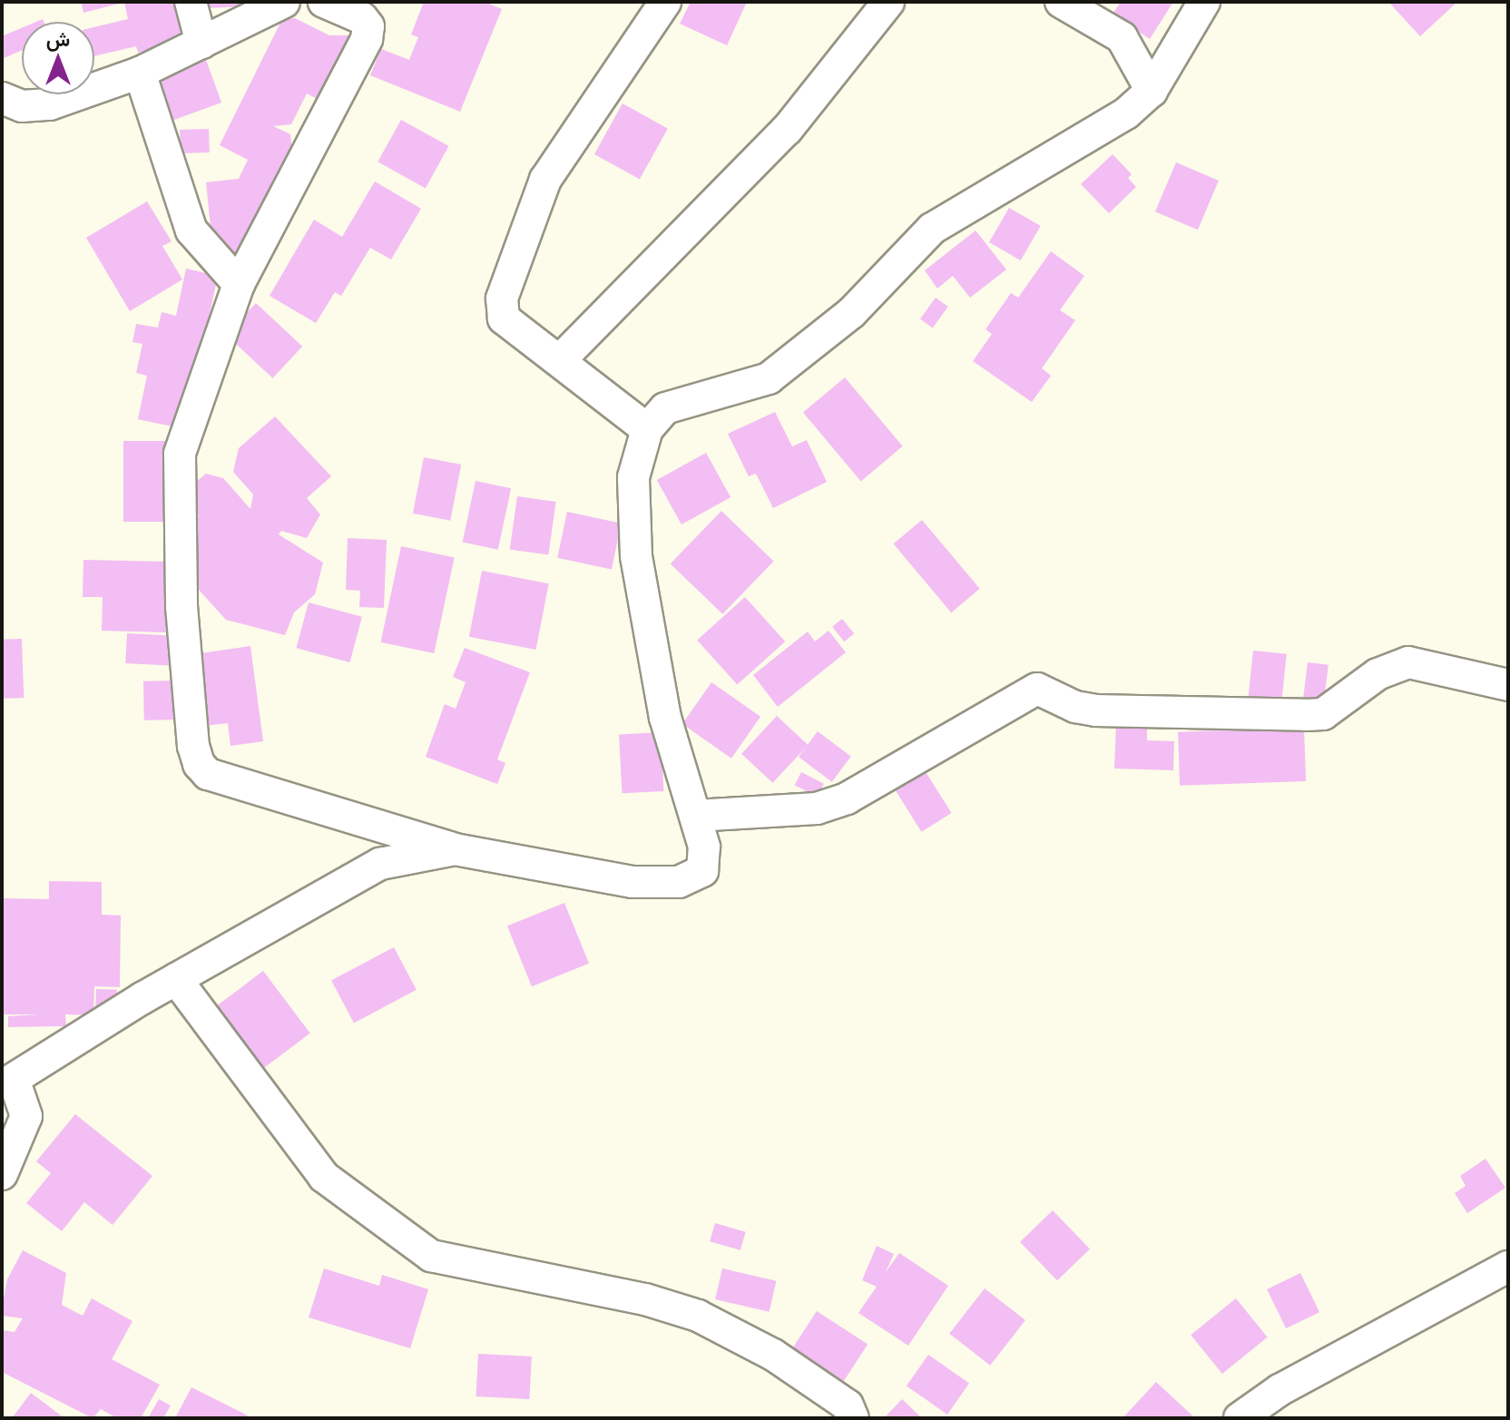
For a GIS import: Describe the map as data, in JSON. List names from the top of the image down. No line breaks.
{"north":"top"}
